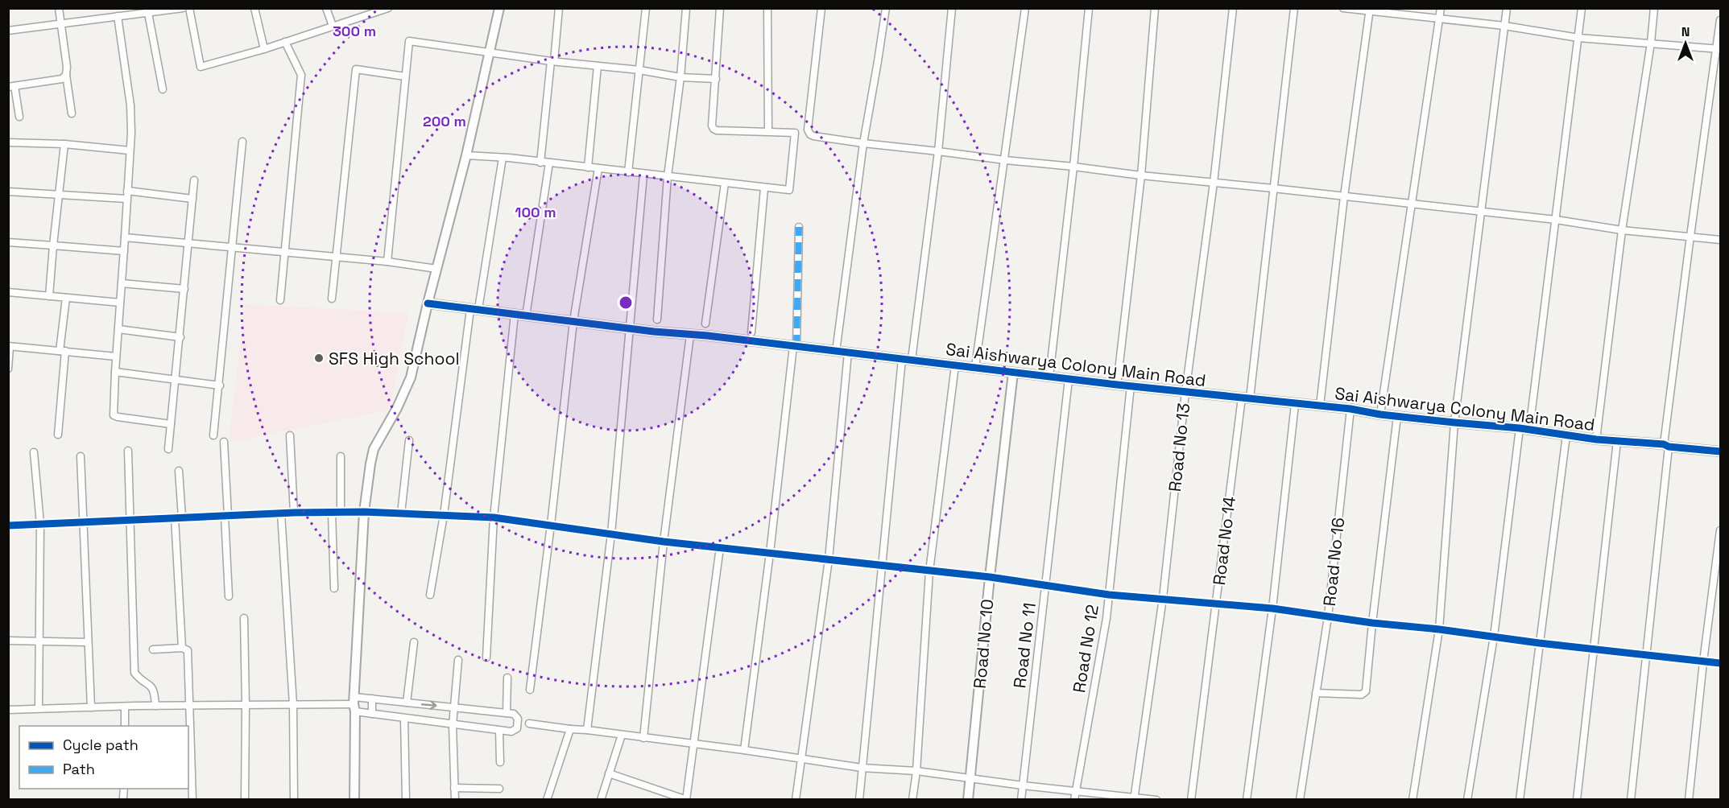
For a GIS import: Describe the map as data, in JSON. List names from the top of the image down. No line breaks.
{"streets":{"street":["Sai Aishwarya Colony Main Road","Road No 13","Road No 14","Road No 16","Road No 10","Road No 11","Road No 12"]},"crossings":[["Sai Aishwarya Colony Main Road","Road No 13"],["Sai Aishwarya Colony Main Road","Road No 14"],["Sai Aishwarya Colony Main Road","Road No 16"],["Sai Aishwarya Colony Main Road","Road No 10"],["Sai Aishwarya Colony Main Road","Road No 11"],["Sai Aishwarya Colony Main Road","Road No 12"]],"places":["SFS High School"],"legend":["Cycle path","Path"],"north":"top","rings":["300 m","200 m","100 m"]}
